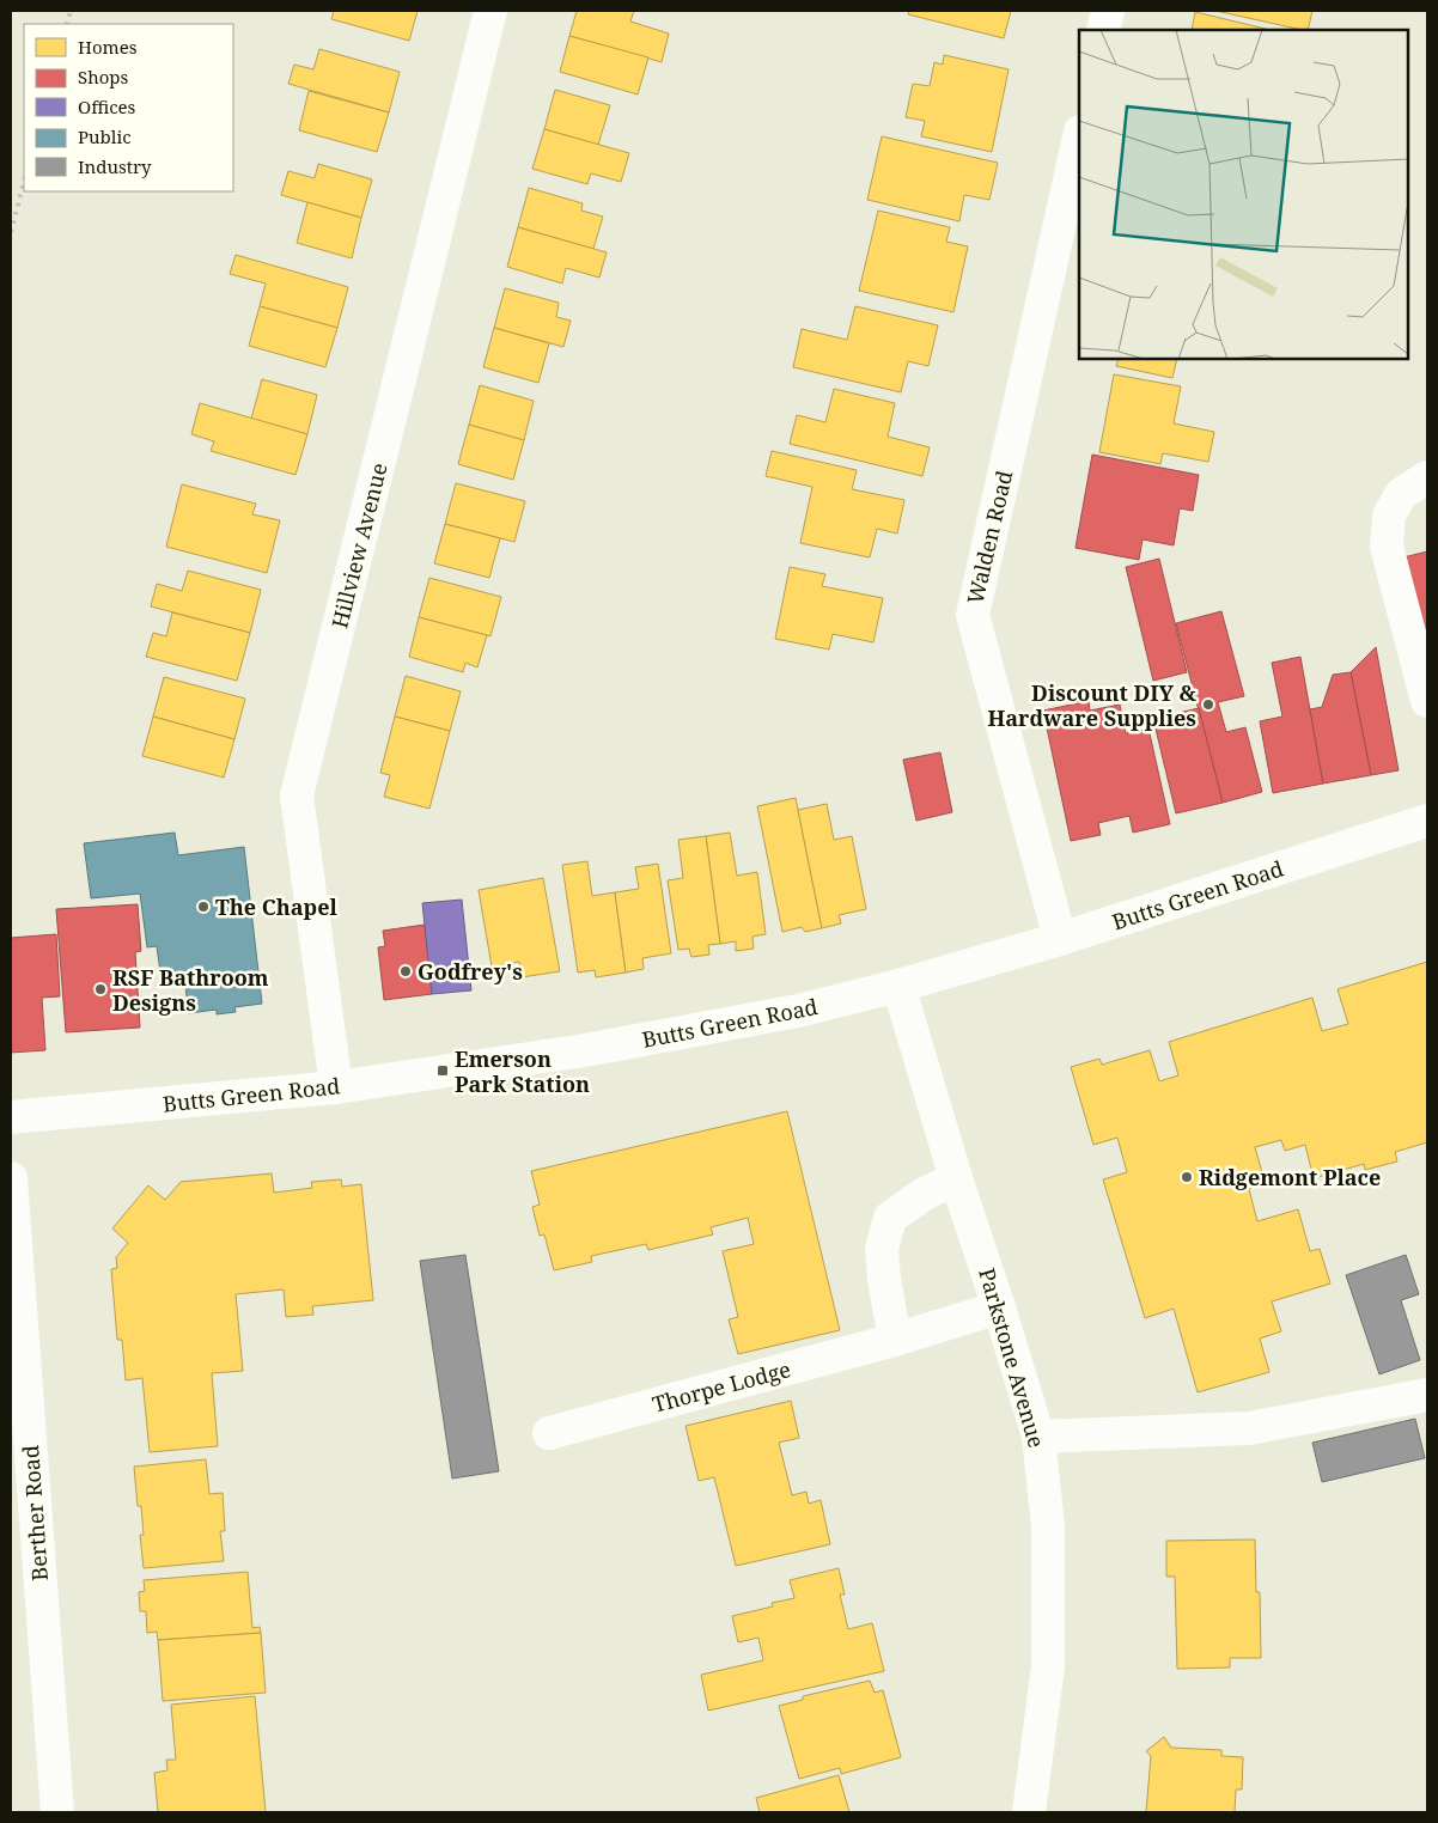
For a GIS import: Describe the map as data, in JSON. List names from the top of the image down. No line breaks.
{"streets":{"street":["Walden Road","Hillview Avenue","Butts Green Road","Parkstone Avenue","Thorpe Lodge","Berther Road"]},"crossings":[["Walden Road","Butts Green Road"],["Hillview Avenue","Butts Green Road"],["Butts Green Road","Parkstone Avenue"],["Parkstone Avenue","Thorpe Lodge"]],"places":{"other":["Discount DIY & Hardware Supplies","The Chapel","Godfrey's","RSF Bathroom Designs","Ridgemont Place"],"transit":["Emerson Park Station"]},"legend":["Homes","Shops","Offices","Public","Industry"]}
